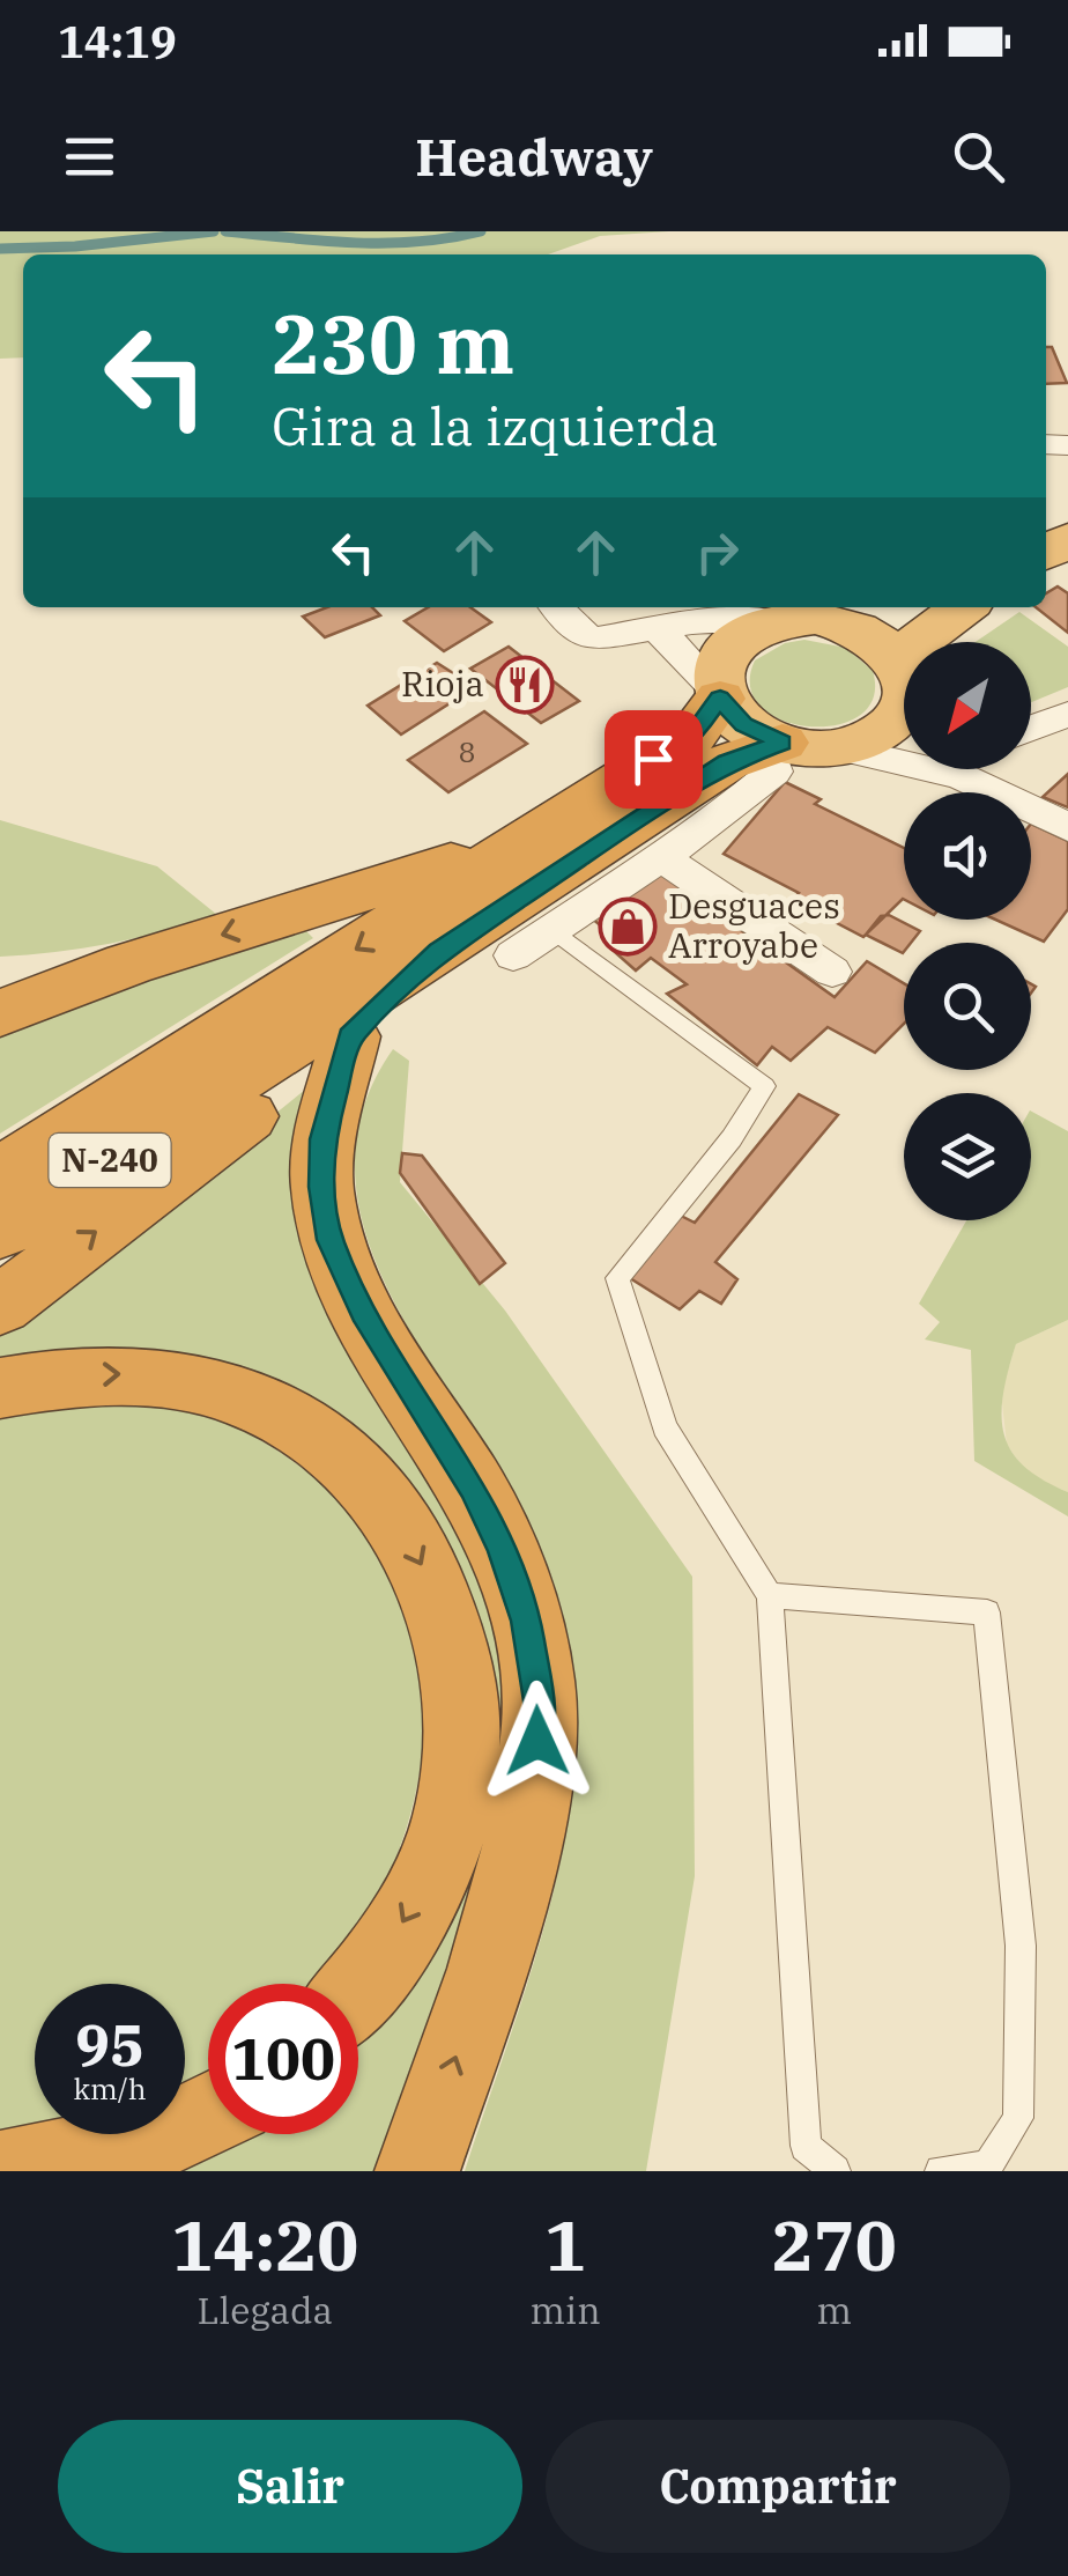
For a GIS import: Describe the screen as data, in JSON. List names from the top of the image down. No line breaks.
{"streets":{"highway":["N-240"]},"places":{"restaurant":["Rioja"],"shop":["Desguaces Arroyabe"]},"house_numbers":["8"],"north":"bottom left","page":{"status":"14:19","header":"Headway","turn":["230 m","Gira a la izquierda"],"speed":"95 km/h","limit":"100","eta":["14:20","Llegada","1","min","270","m"],"buttons":["Salir","Compartir"]}}
